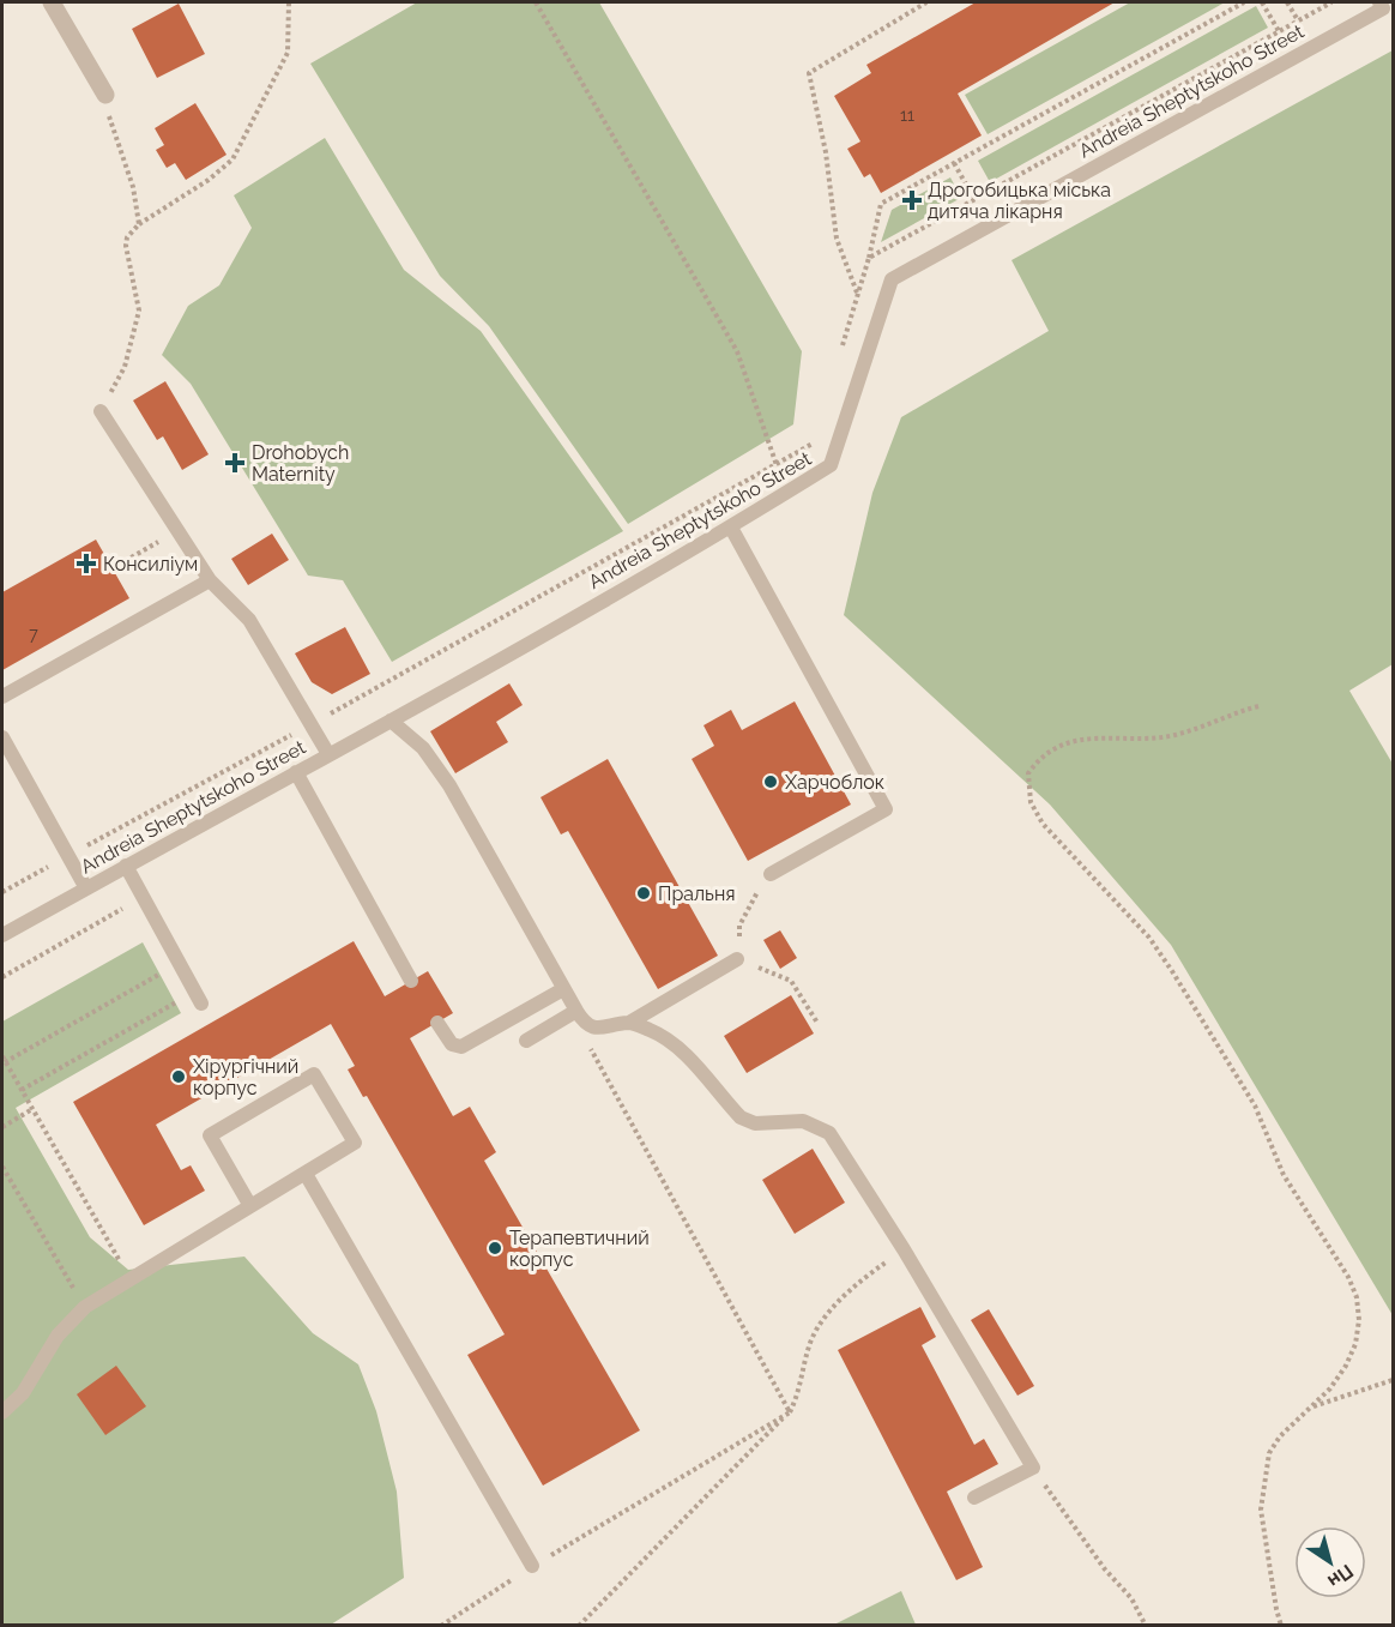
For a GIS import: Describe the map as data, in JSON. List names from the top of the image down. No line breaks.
{"streets":{"lane":["Andreia Sheptytskoho Street"]},"places":{"health":["Дрогобицька міська дитяча лікарня","Drohobych Maternity","Консиліум"],"other":["Харчоблок","Пральня","Хірургічний корпус","Терапевтичний корпус"]},"house_numbers":["11","7"],"north":"bottom right"}
